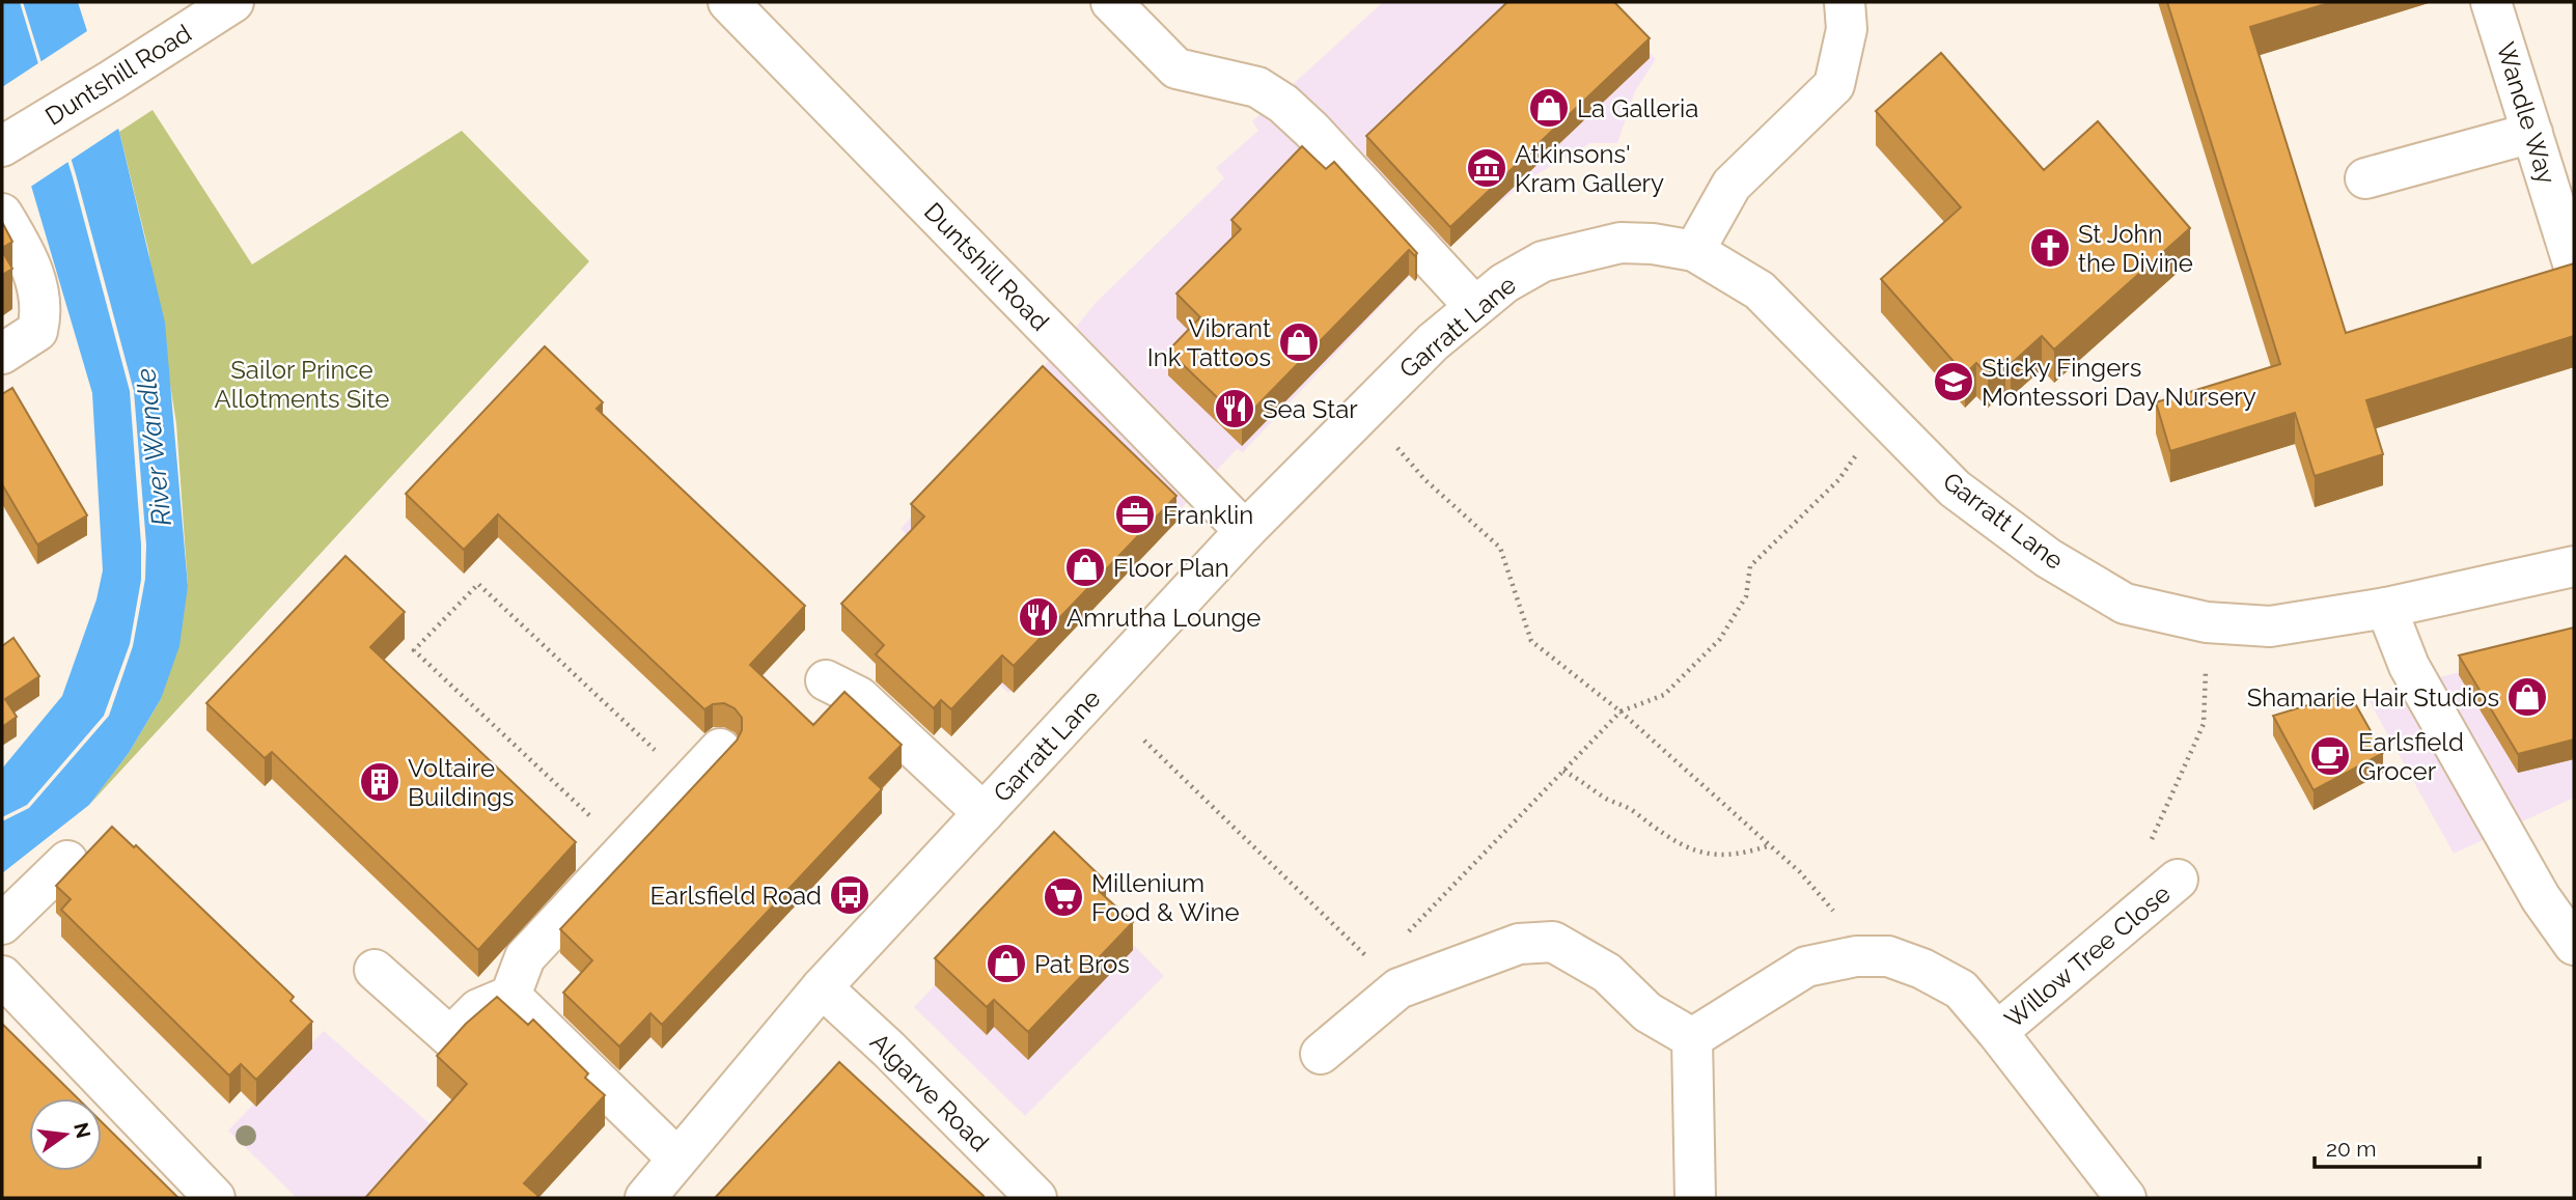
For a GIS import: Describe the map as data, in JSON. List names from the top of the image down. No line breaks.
{"streets":{"street":["Duntshill Road","Wandle Way","Garratt Lane","Willow Tree Close","Algarve Road"]},"crossings":[["Duntshill Road","Garratt Lane"],["Garratt Lane","Algarve Road"]],"water":["River Wandle"],"parks":["Sailor Prince Allotments Site"],"places":{"shop":["La Galleria","Vibrant Ink Tattoos","Floor Plan","Shamarie Hair Studios","Pat Bros"],"museum":["Atkinsons' Kram Gallery"],"church":["St John the Divine"],"school or university":["Sticky Fingers Montessori Day Nursery"],"restaurant":["Sea Star","Amrutha Lounge"],"office":["Franklin"],"cafe":["Earlsfield Grocer"],"building":["Voltaire Buildings"],"bus stop":["Earlsfield Road"],"supermarket":["Millenium Food & Wine"]},"scale_bar":"20 m","north":"right"}
